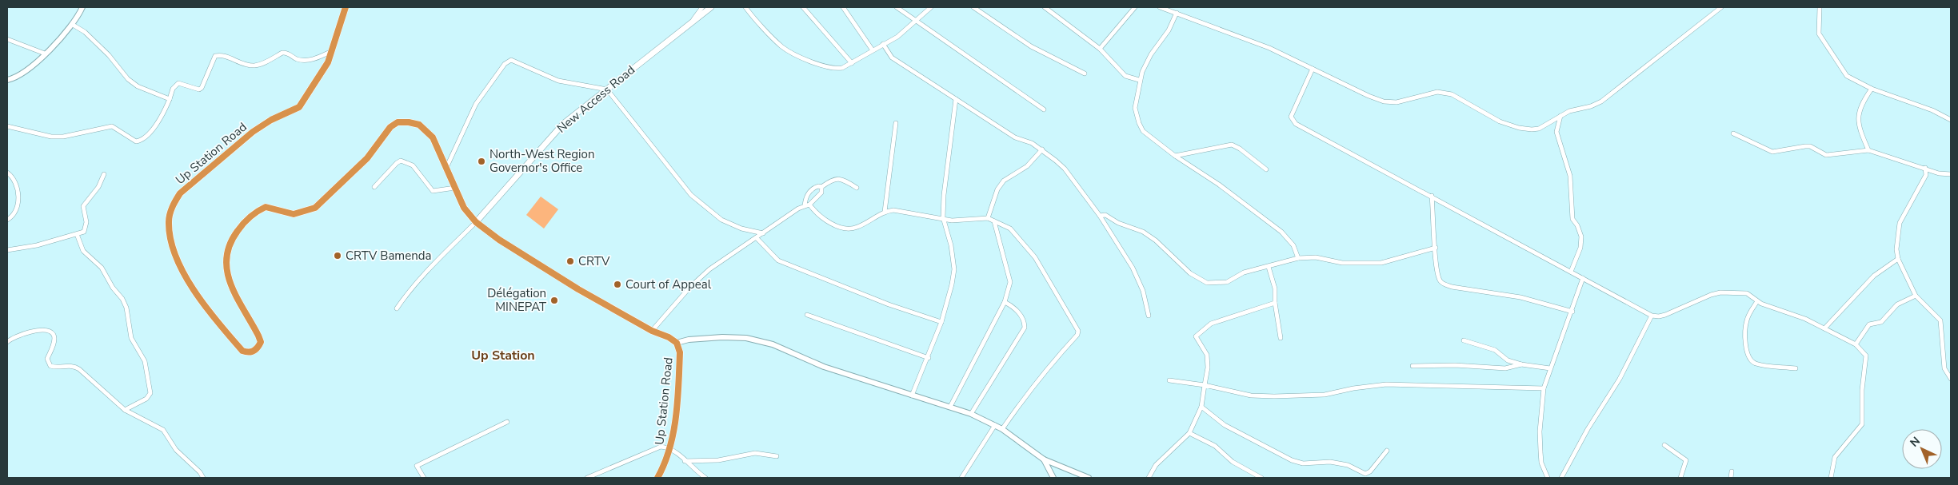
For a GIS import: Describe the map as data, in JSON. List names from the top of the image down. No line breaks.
{"streets":{"highway":["Up Station Road"],"main road":["New Access Road"]},"crossings":[["New Access Road","Up Station Road"]],"districts":["Up Station"],"places":["North-West Region Governor's Office","CRTV Bamenda","CRTV","Court of Appeal","Délégation MINEPAT"],"north":"top left"}
